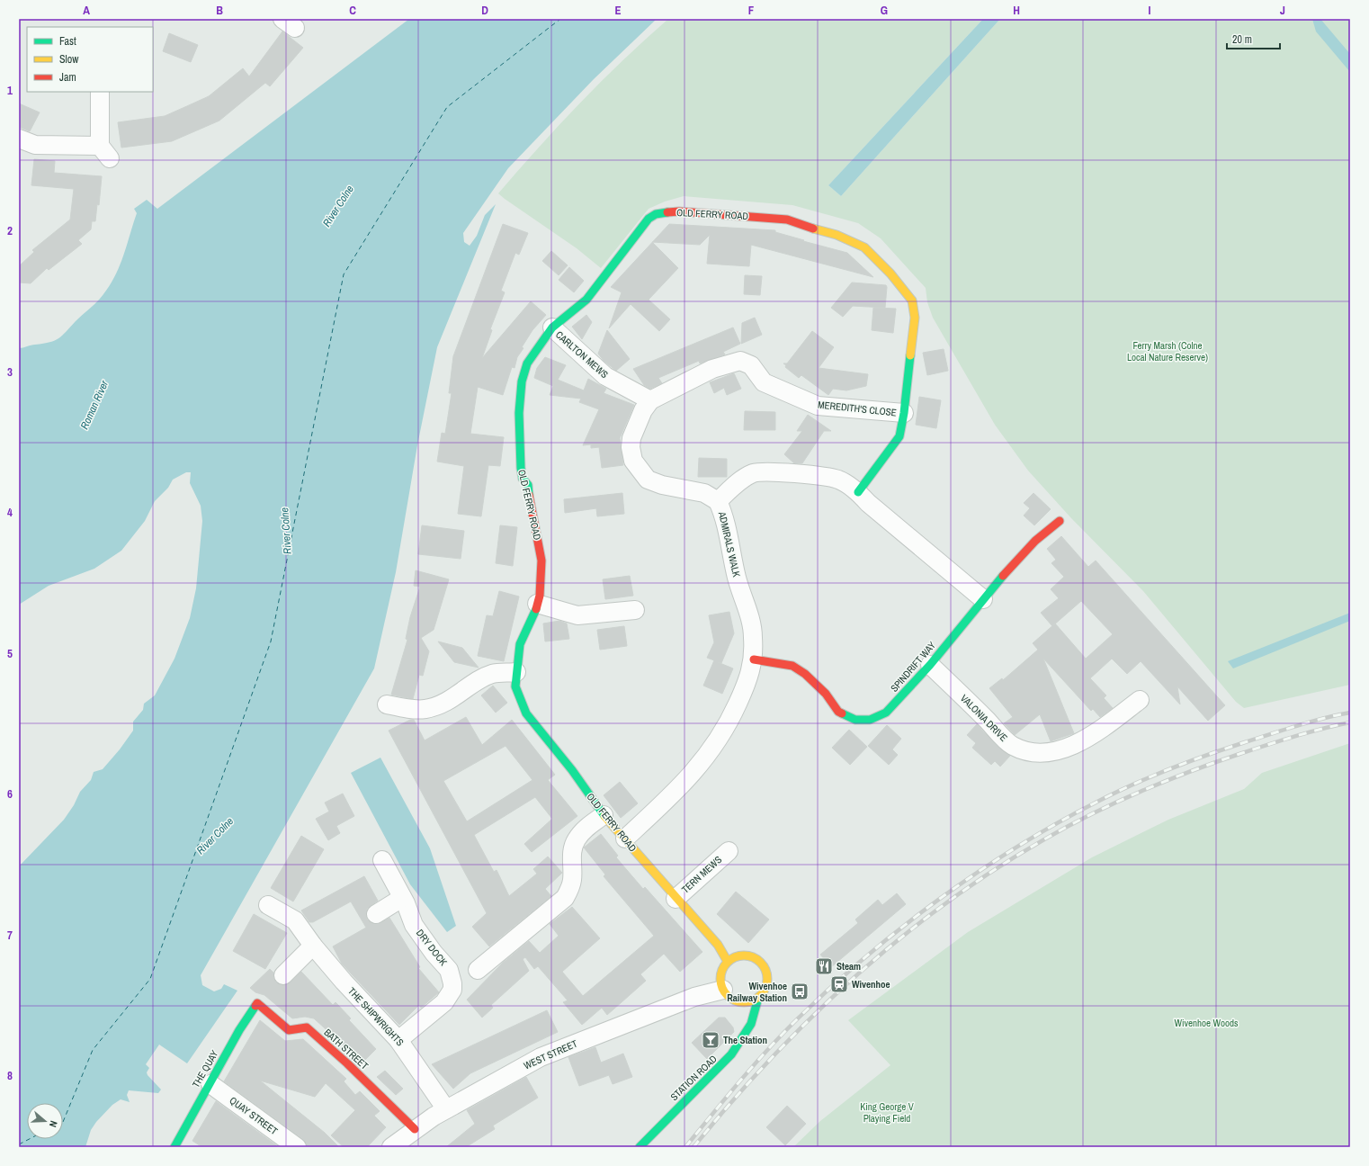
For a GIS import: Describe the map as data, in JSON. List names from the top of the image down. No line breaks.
{"streets":{"street":["OLD FERRY ROAD","CARLTON MEWS","MEREDITH'S CLOSE","ADMIRALS WALK","SPINDRIFT WAY","VALONIA DRIVE","TERN MEWS","DRY DOCK","THE SHIPWRIGHTS","BATH STREET","WEST STREET","THE QUAY","STATION ROAD","QUAY STREET"]},"crossings":[["OLD FERRY ROAD","CARLTON MEWS"],["OLD FERRY ROAD","MEREDITH'S CLOSE"],["OLD FERRY ROAD","ADMIRALS WALK"],["OLD FERRY ROAD","TERN MEWS"],["OLD FERRY ROAD","WEST STREET"],["OLD FERRY ROAD","STATION ROAD"],["CARLTON MEWS","MEREDITH'S CLOSE"],["MEREDITH'S CLOSE","ADMIRALS WALK"],["ADMIRALS WALK","SPINDRIFT WAY"],["SPINDRIFT WAY","VALONIA DRIVE"],["DRY DOCK","THE SHIPWRIGHTS"],["THE SHIPWRIGHTS","WEST STREET"],["BATH STREET","WEST STREET"],["BATH STREET","THE QUAY"],["WEST STREET","STATION ROAD"],["THE QUAY","QUAY STREET"]],"water":["River Colne","Roman River"],"parks":["Ferry Marsh (Colne Local Nature Reserve)","Wivenhoe Woods","King George V Playing Field"],"places":{"restaurant":["Steam"],"station":["Wivenhoe"],"bus stop":["Wivenhoe Railway Station"],"bar":["The Station"]},"legend":["Fast","Slow","Jam"],"scale_bar":"20 m","north":"right","grid":{"columns":["A","B","C","D","E","F","G","H","I","J"],"rows":["1","2","3","4","5","6","7","8"]}}
